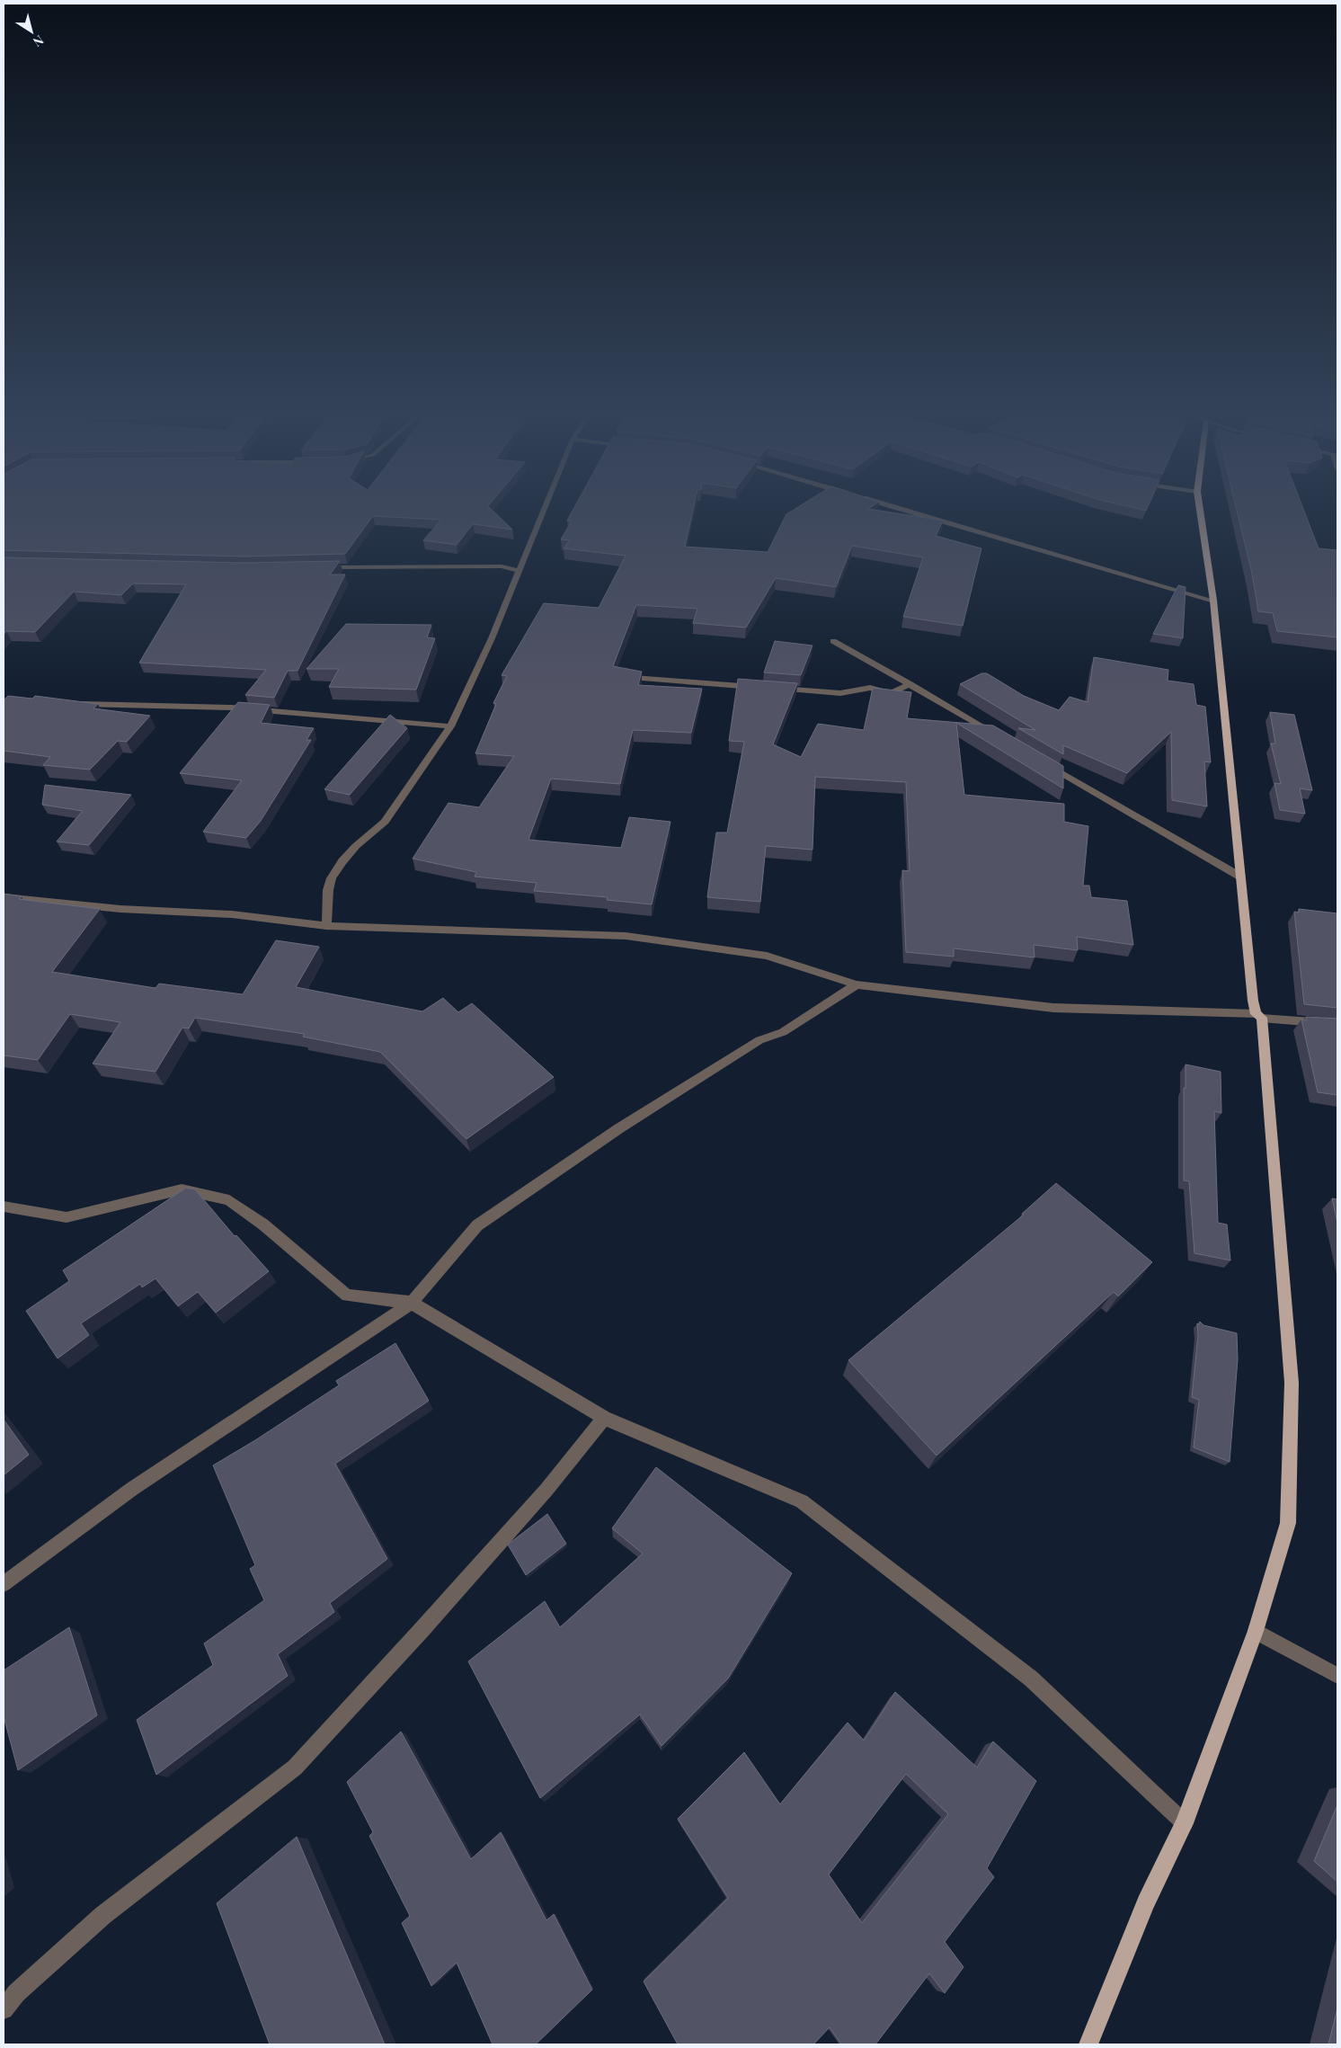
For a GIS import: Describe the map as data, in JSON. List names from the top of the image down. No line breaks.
{"north":"bottom right"}
